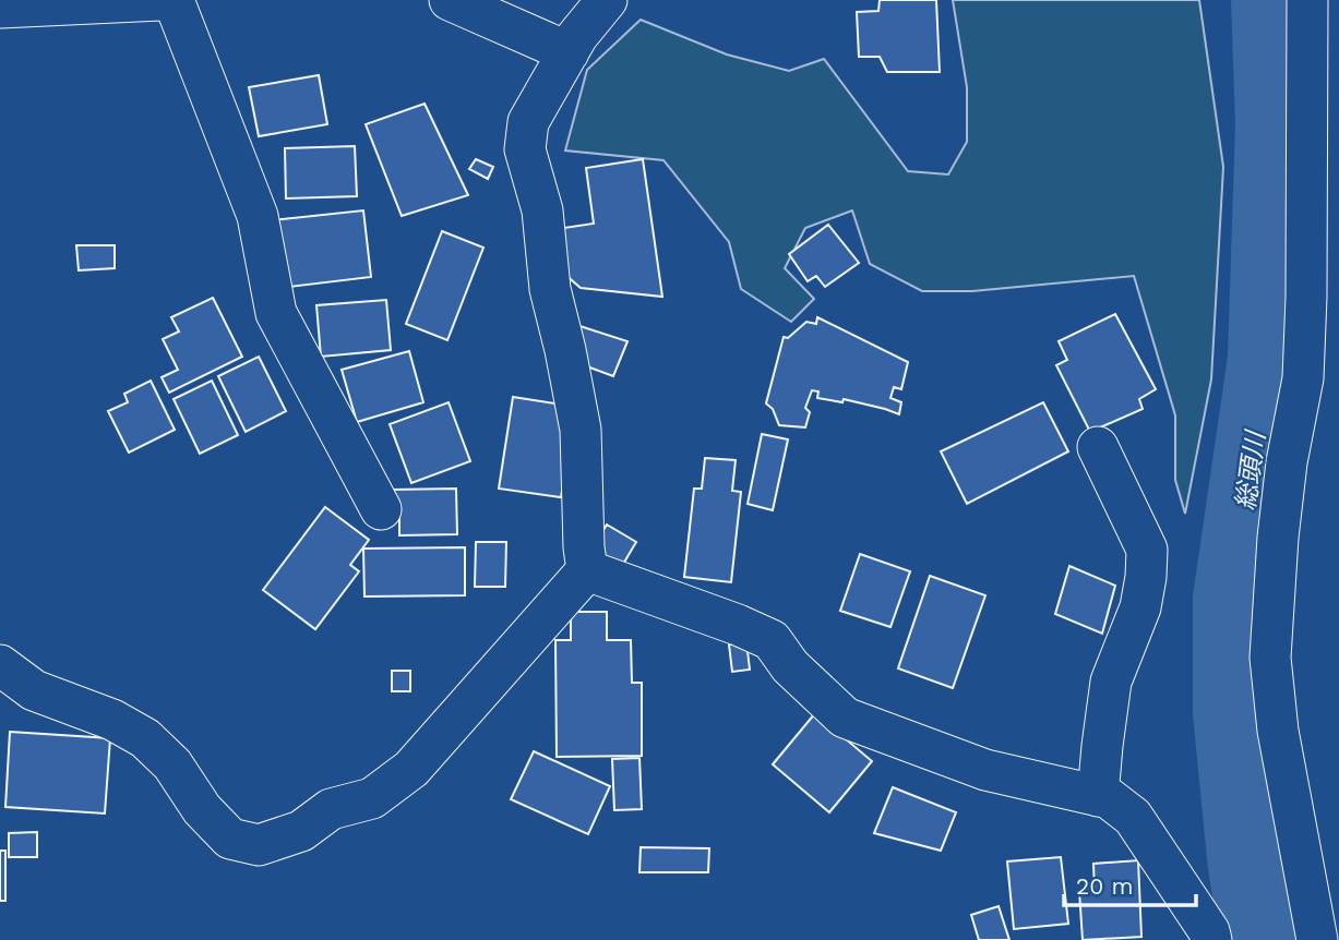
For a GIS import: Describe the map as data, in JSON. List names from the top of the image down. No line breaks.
{"water":["総頭川"],"scale_bar":"20 m"}
